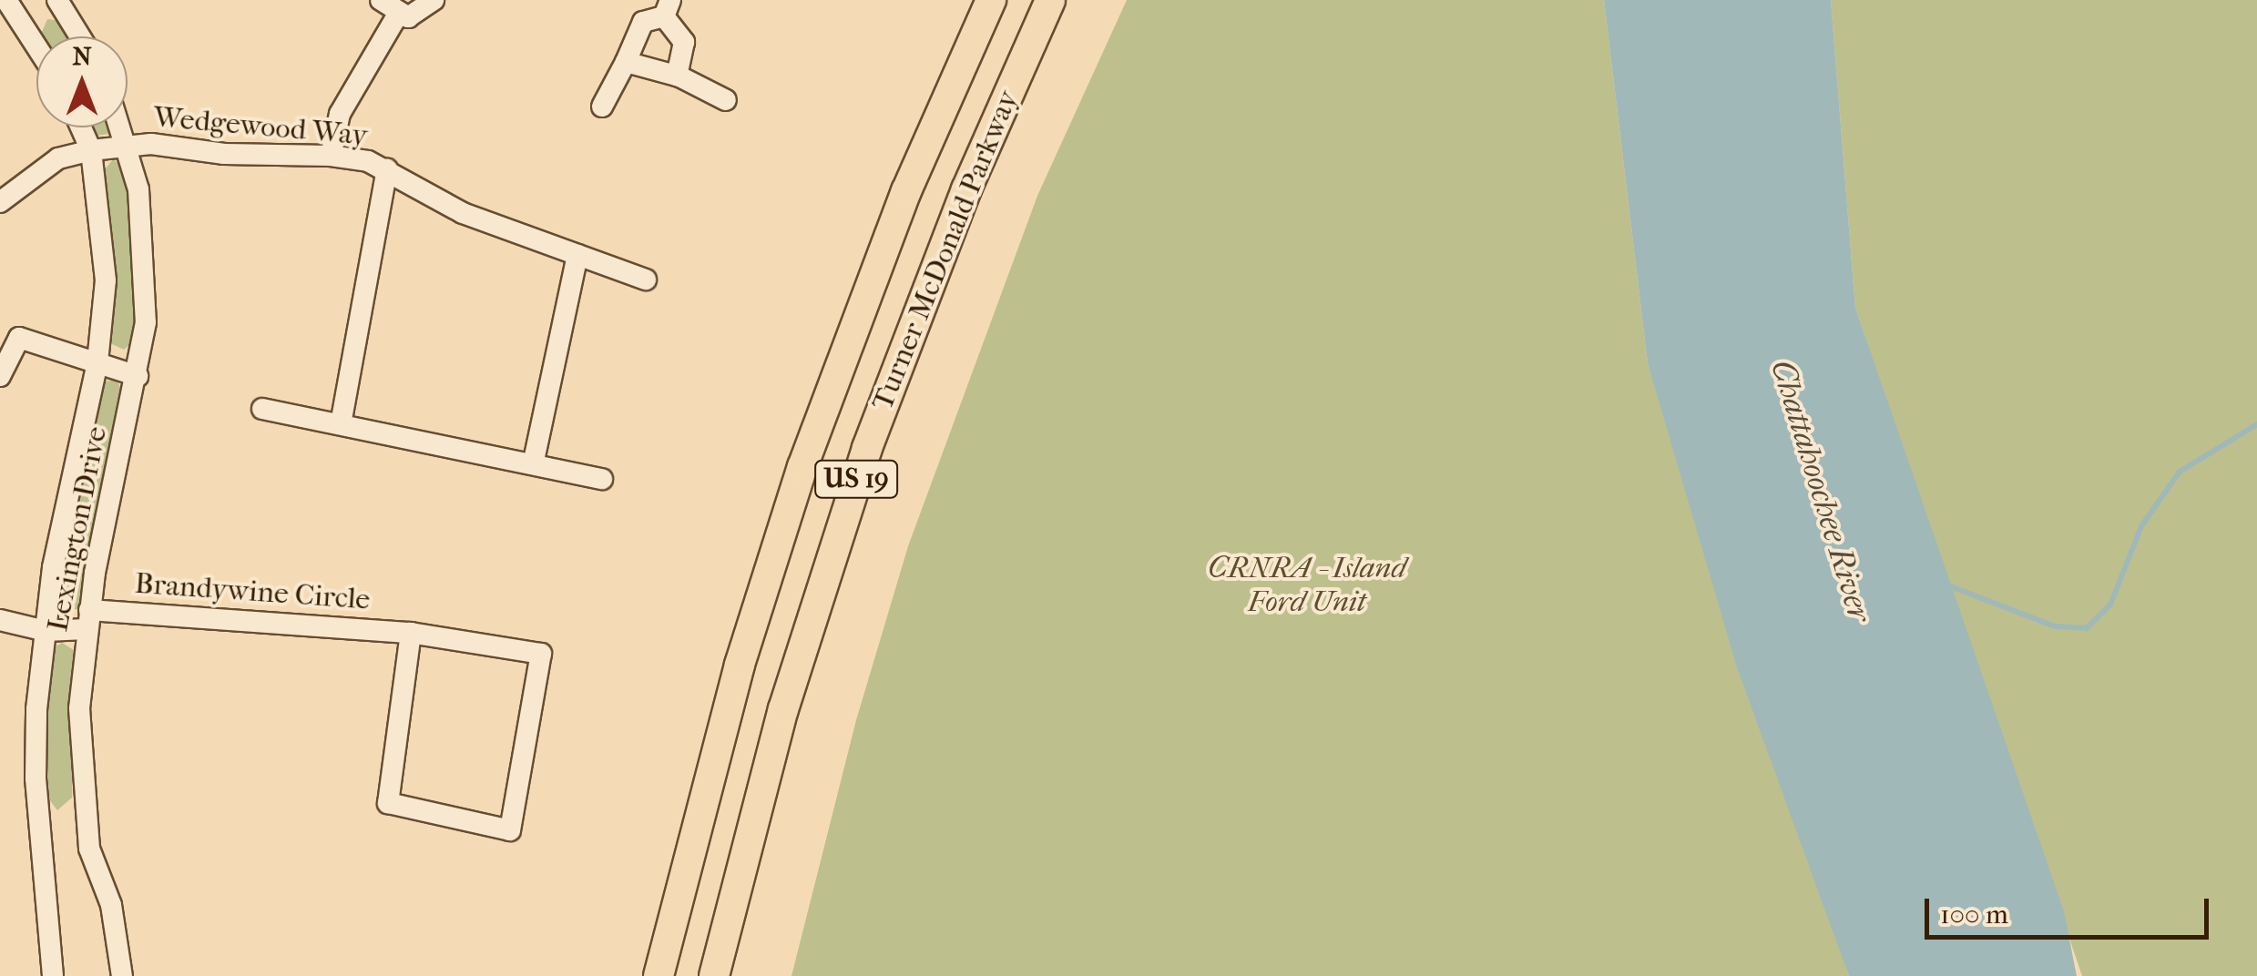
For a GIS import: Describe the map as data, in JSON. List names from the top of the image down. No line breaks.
{"streets":{"highway":["Turner McDonald Parkway","US 19"],"street":["Wedgewood Way","Lexington Drive","Brandywine Circle"]},"crossings":[["Wedgewood Way","Lexington Drive"],["Lexington Drive","Brandywine Circle"]],"water":["Chattahoochee River"],"parks":["CRNRA - Island Ford Unit"],"scale_bar":"100 m","north":"top"}
